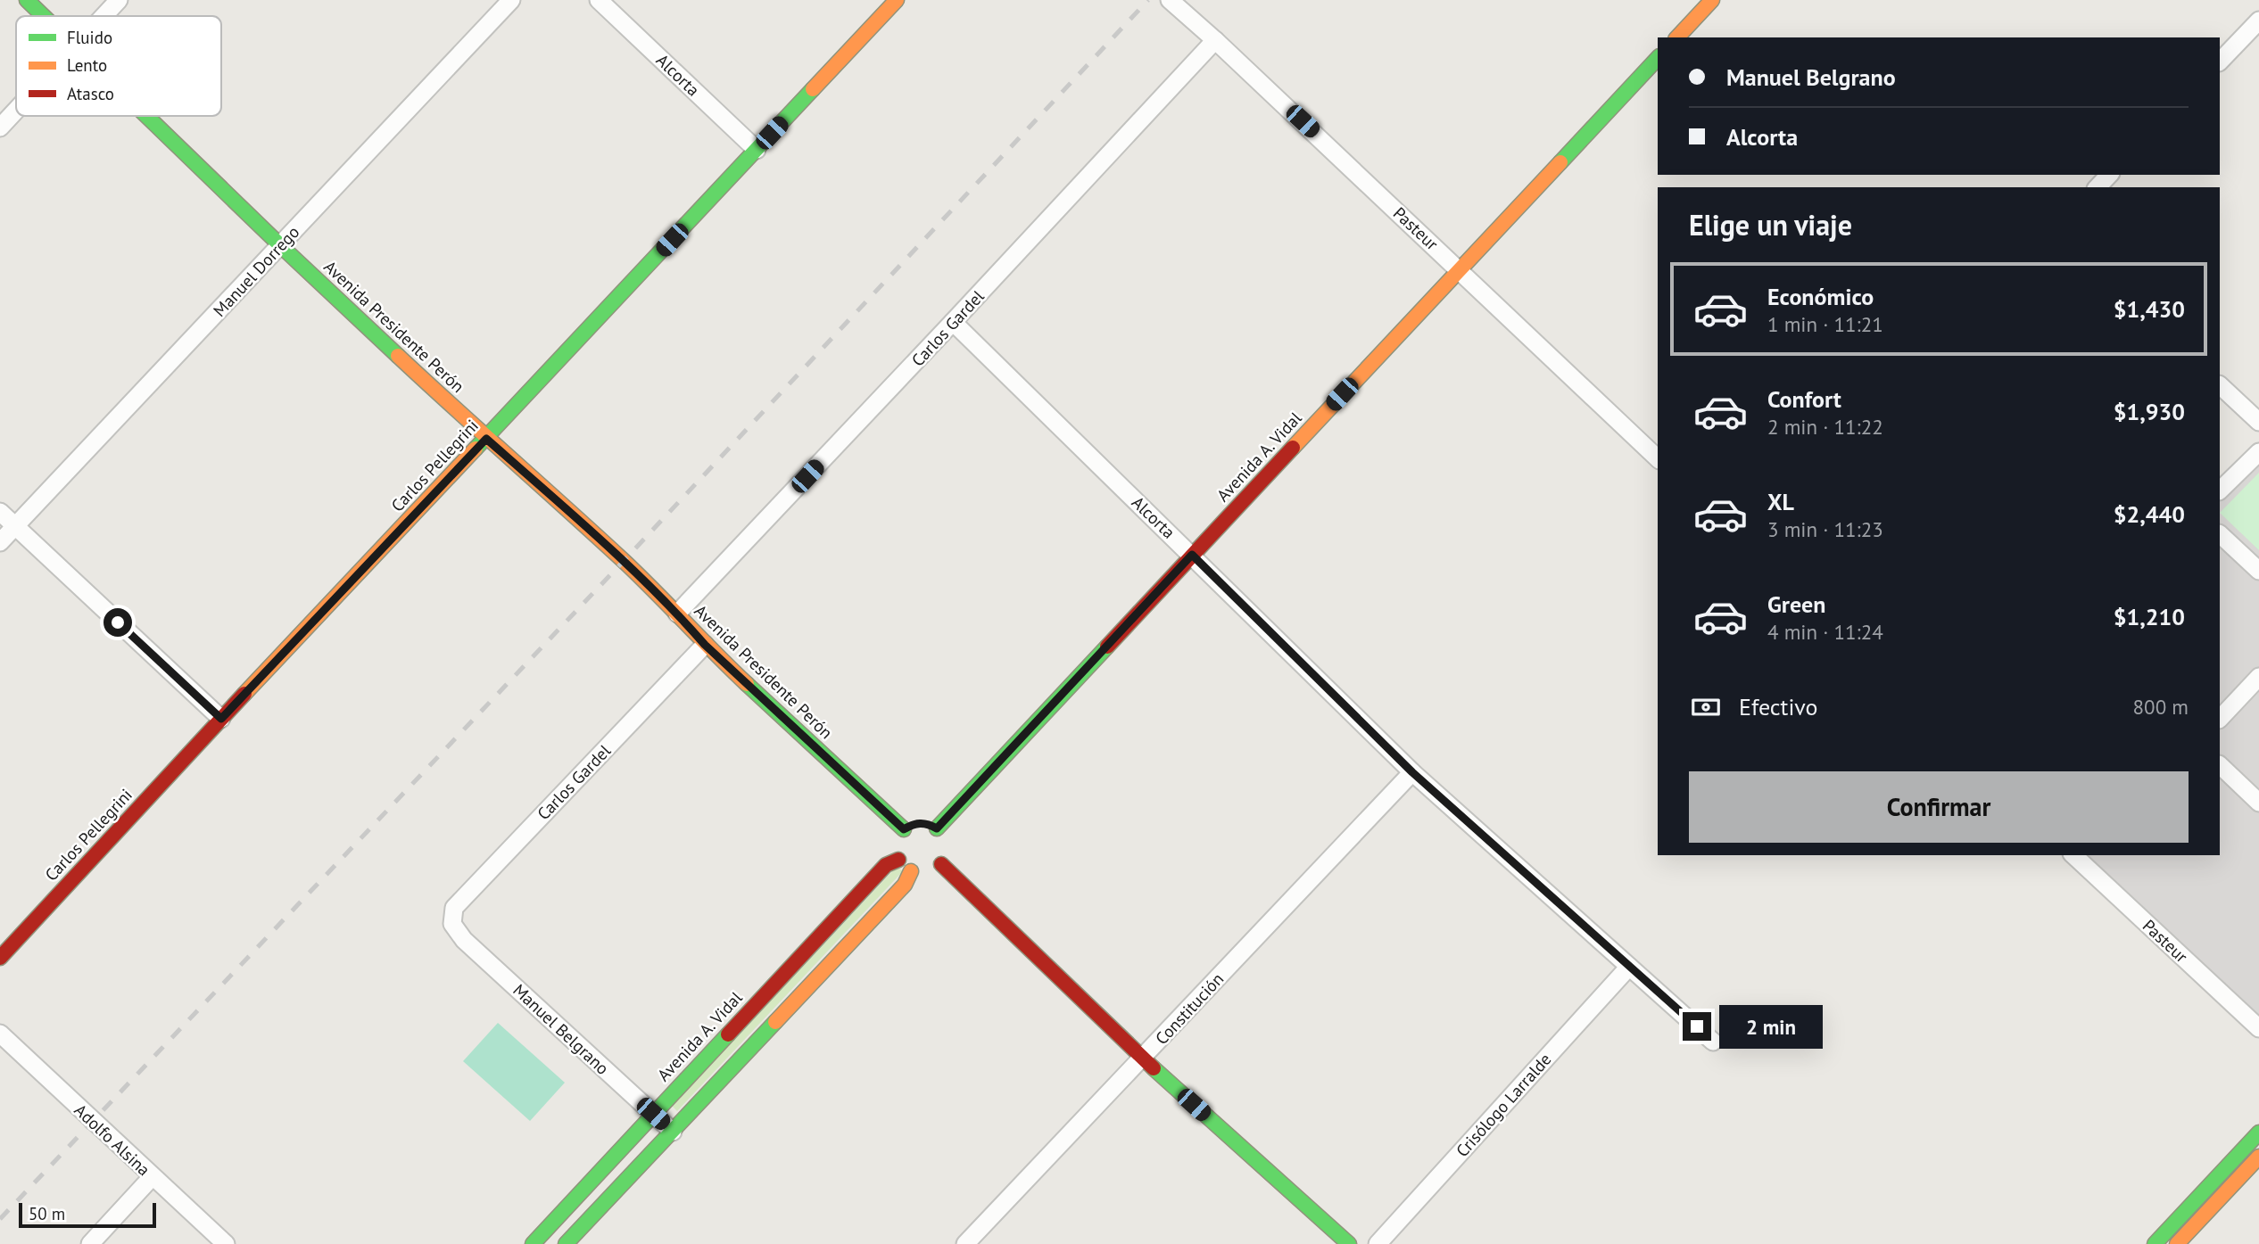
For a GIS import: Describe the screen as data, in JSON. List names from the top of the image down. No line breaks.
{"streets":{"main road":["Avenida Presidente Perón","Avenida A. Vidal","Carlos Pellegrini"],"street":["Alcorta","Pasteur","Manuel Dorrego","Carlos Gardel","Constitución","Manuel Belgrano","Crisólogo Larralde","Adolfo Alsina"]},"crossings":[["Alcorta","Carlos Gardel"],["Alcorta","Avenida A. Vidal"],["Alcorta","Carlos Pellegrini"],["Alcorta","Constitución"],["Alcorta","Crisólogo Larralde"],["Pasteur","Carlos Gardel"],["Pasteur","Avenida A. Vidal"],["Manuel Dorrego","Avenida Presidente Perón"],["Avenida Presidente Perón","Carlos Gardel"],["Avenida Presidente Perón","Avenida A. Vidal"],["Avenida Presidente Perón","Carlos Pellegrini"],["Carlos Gardel","Manuel Belgrano"],["Avenida A. Vidal","Manuel Belgrano"]],"legend":["Fluido","Lento","Atasco"],"scale_bar":"50 m","page":{"banner":["Manuel Belgrano","Alcorta"],"heading":"Elige un viaje","list":[{"name":"Económico","note":"1 min · 11:21","value":"$1,430"},{"name":"Confort","note":"2 min · 11:22","value":"$1,930"},{"name":"XL","note":"3 min · 11:23","value":"$2,440"},{"name":"Green","note":"4 min · 11:24","value":"$1,210"}],"pay":["Efectivo","800 m"],"buttons":"Confirmar","bubble":"2 min","scale":"50 m"}}
